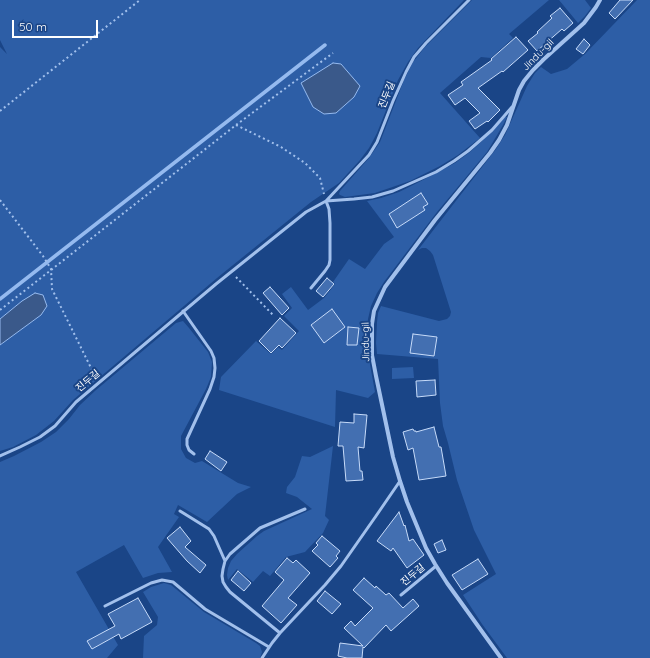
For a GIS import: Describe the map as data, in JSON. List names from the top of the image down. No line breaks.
{"streets":{"street":["Jindu-gil"],"lane":["진두길"]},"crossings":[["Jindu-gil","진두길"]],"scale_bar":"50 m"}
